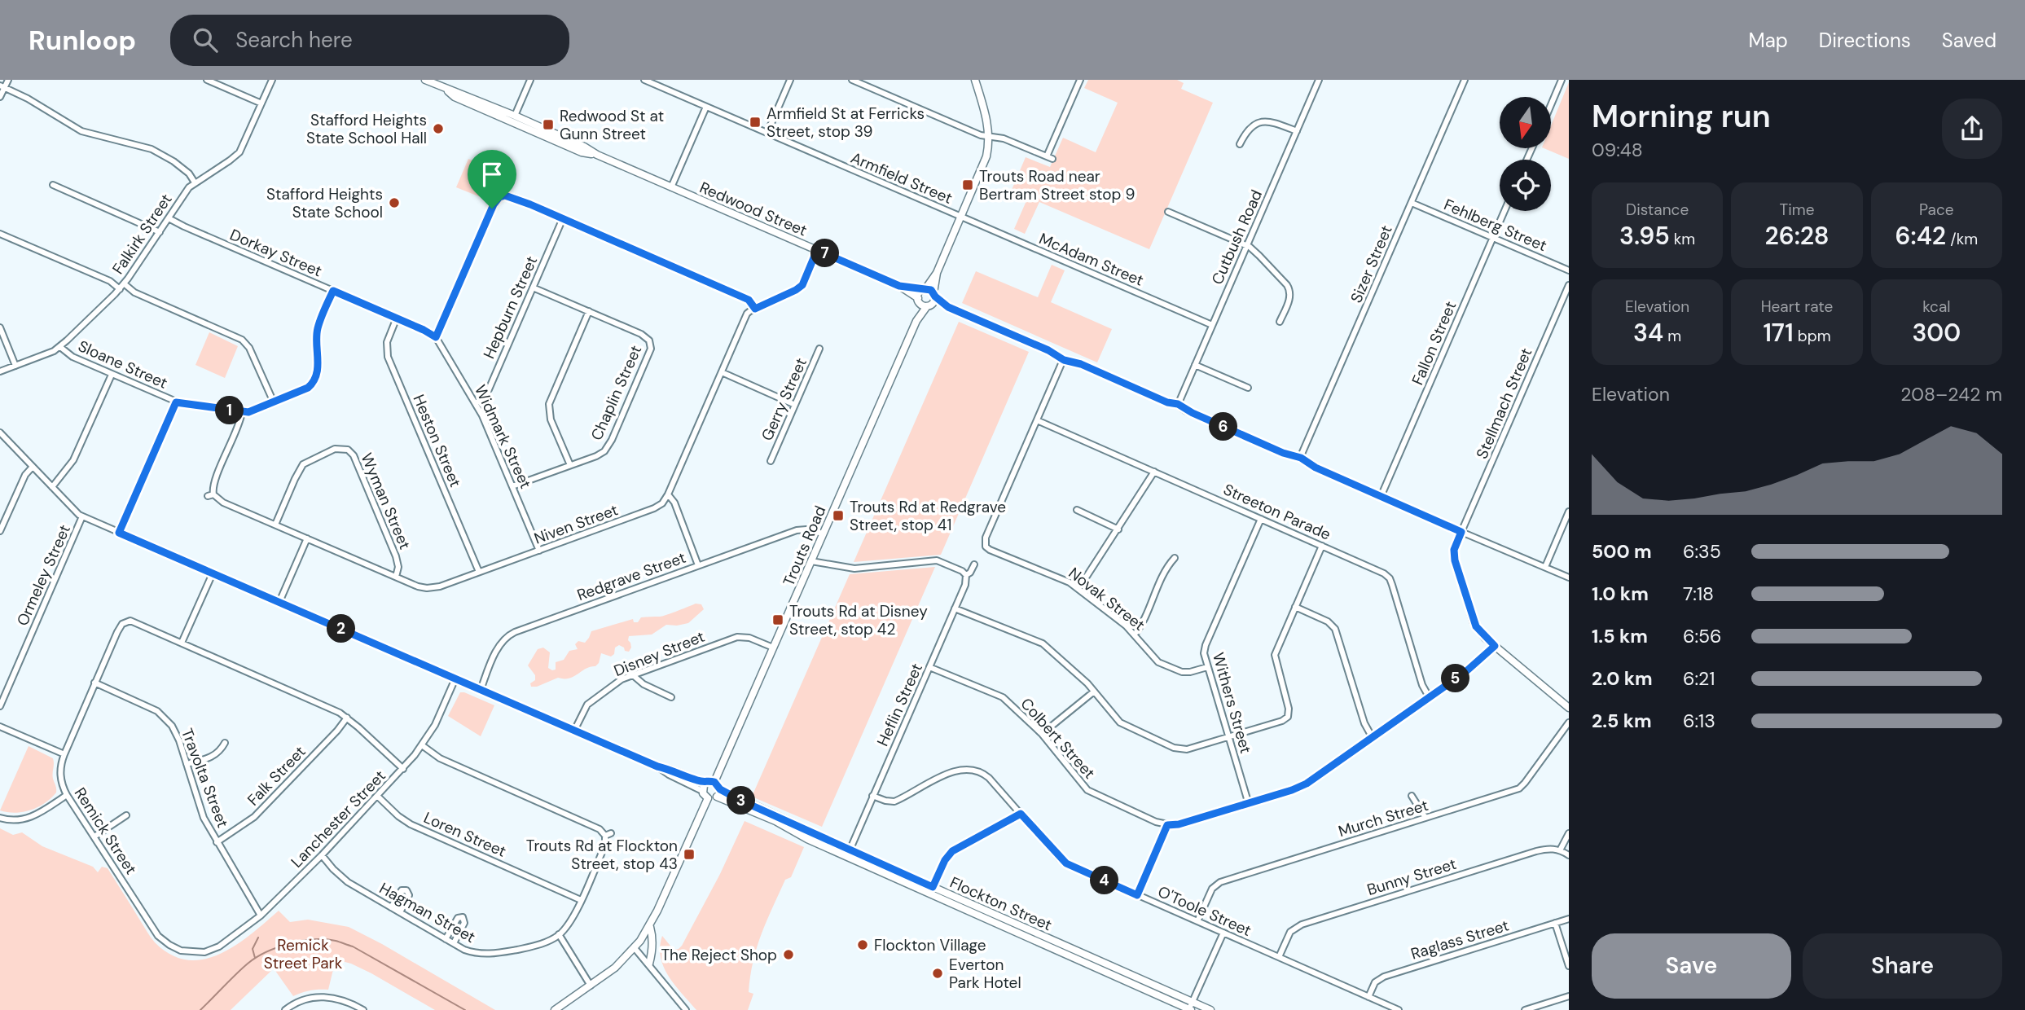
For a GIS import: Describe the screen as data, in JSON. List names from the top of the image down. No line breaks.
{"streets":{"street":["Armfield Street","Redwood Street","Fehlberg Street","Falkirk Street","Cutbush Road","Dorkay Street","McAdam Street","Sizer Street","Hepburn Street","Fallon Street","Sloane Street","Chaplin Street","Gerry Street","Stellmach Street","Widmark Street","Heston Street","Wyman Street","Streeton Parade","Niven Street","Trouts Road","Ormeley Street","Redgrave Street","Novak Street","Disney Street","Withers Street","Heflin Street","Colbert Street","Falk Street","Travolta Street","Murch Street","Lanchester Street","Remick Street","Loren Street","Bunny Street","Flockton Street","O'Toole Street","Hagman Street","Raglass Street"]},"crossings":[["Armfield Street","McAdam Street"],["Redwood Street","Trouts Road"],["Fehlberg Street","Sizer Street"],["Fehlberg Street","Fallon Street"],["Falkirk Street","Dorkay Street"],["Falkirk Street","Sloane Street"],["Cutbush Road","McAdam Street"],["Dorkay Street","Sloane Street"],["Dorkay Street","Widmark Street"],["Dorkay Street","Heston Street"],["Hepburn Street","Chaplin Street"],["Hepburn Street","Widmark Street"],["Sloane Street","Niven Street"],["Chaplin Street","Widmark Street"],["Widmark Street","Niven Street"],["Heston Street","Niven Street"],["Wyman Street","Niven Street"],["Streeton Parade","Novak Street"],["Streeton Parade","Withers Street"],["Trouts Road","Redgrave Street"],["Trouts Road","Disney Street"],["Trouts Road","Flockton Street"],["Novak Street","Withers Street"],["Heflin Street","Colbert Street"],["Heflin Street","Flockton Street"],["Heflin Street","O'Toole Street"],["Falk Street","Travolta Street"],["Falk Street","Remick Street"],["Travolta Street","Lanchester Street"],["Travolta Street","Remick Street"],["Murch Street","O'Toole Street"],["Lanchester Street","Remick Street"],["Lanchester Street","Loren Street"],["Lanchester Street","Hagman Street"],["Loren Street","Hagman Street"],["Bunny Street","O'Toole Street"],["O'Toole Street","Raglass Street"]],"parks":["Remick Street Park"],"places":{"transit":["Armfield St at Ferricks Street, stop 39","Redwood St at Gunn Street","Trouts Road near Bertram Street stop 9","Trouts Rd at Redgrave Street, stop 41","Trouts Rd at Disney Street, stop 42","Trouts Rd at Flockton Street, stop 43"],"other":["Stafford Heights State School Hall","Stafford Heights State School","Flockton Village","The Reject Shop","Everton Park Hotel"]},"north":"bottom","page":{"header":"Runloop","search":"Search here","nav":["Map","Directions","Saved"],"heading":["Morning run","09:48"],"stats":[["Distance","3.95 km"],["Time","26:28"],["Pace","6:42 /km"],["Elevation","34 m"],["Heart rate","171 bpm"],["kcal","300"]],"pins":["7","1","6","2","5","3","4"],"chart":["Elevation","208–242 m"],"list":[{"name":"500 m","note":"6:35"},{"name":"1.0 km","note":"7:18"},{"name":"1.5 km","note":"6:56"},{"name":"2.0 km","note":"6:21"},{"name":"2.5 km","note":"6:13"}],"buttons":["Save","Share"]}}
